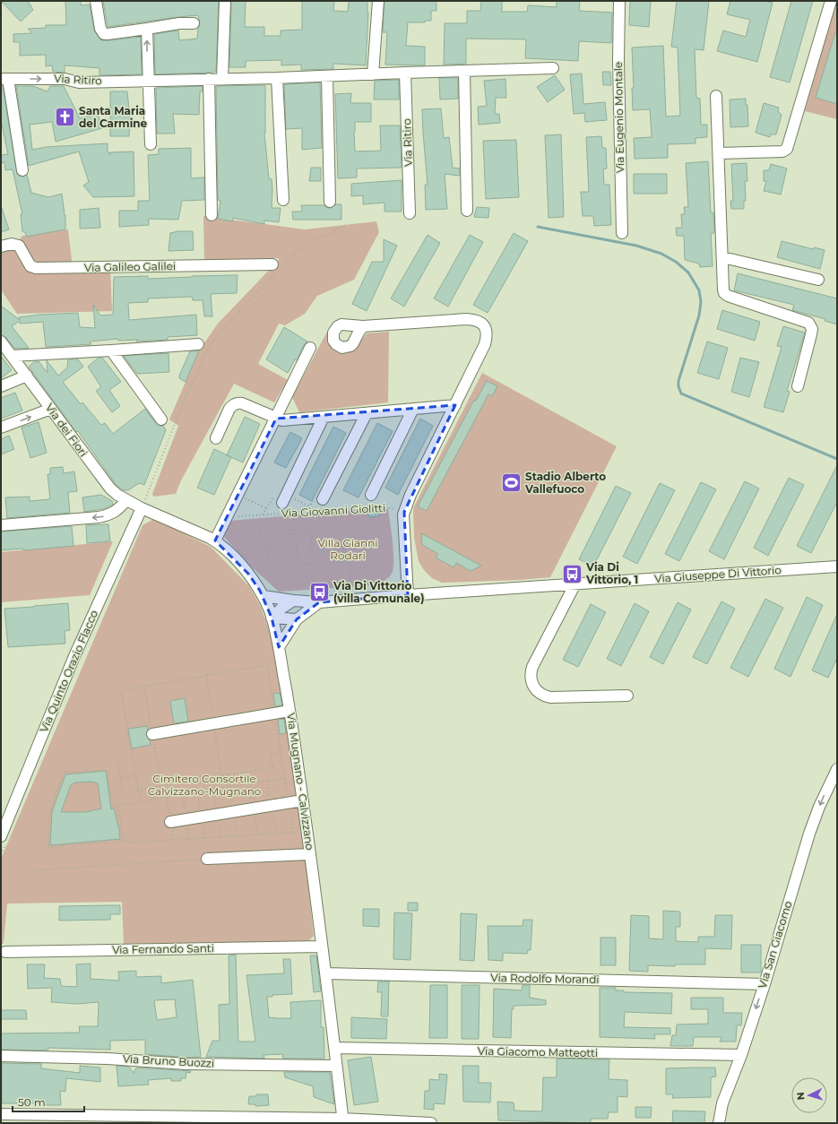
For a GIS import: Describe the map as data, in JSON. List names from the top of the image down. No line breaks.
{"streets":{"street":["Via Ritiro","Via Eugenio Montale","Via Galileo Galilei","Via dei Fiori","Via Giovanni Giolitti","Via Giuseppe Di Vittorio","Via Quinto Orazio Flacco","Via Mugnano - Calvizzano","Via San Giacomo","Via Fernando Santi","Via Rodolfo Morandi","Via Giacomo Matteotti","Via Bruno Buozzi"]},"crossings":[["Via dei Fiori","Via Quinto Orazio Flacco"],["Via dei Fiori","Via Mugnano - Calvizzano"],["Via Giuseppe Di Vittorio","Via Mugnano - Calvizzano"],["Via Quinto Orazio Flacco","Via Mugnano - Calvizzano"],["Via Mugnano - Calvizzano","Via Fernando Santi"],["Via Mugnano - Calvizzano","Via Rodolfo Morandi"],["Via Mugnano - Calvizzano","Via Giacomo Matteotti"],["Via Mugnano - Calvizzano","Via Bruno Buozzi"],["Via San Giacomo","Via Rodolfo Morandi"],["Via San Giacomo","Via Giacomo Matteotti"]],"one_way":["Via San Giacomo"],"parks":["Villa Gianni Rodari","Cimitero Consortile Calvizzano-Mugnano"],"places":{"church":["Santa Maria del Carmine"],"sports":["Stadio Alberto Vallefuoco"],"bus stop":["Via Di Vittorio, 1","Via Di Vittorio (villa Comunale)"]},"scale_bar":"50 m","north":"left"}
